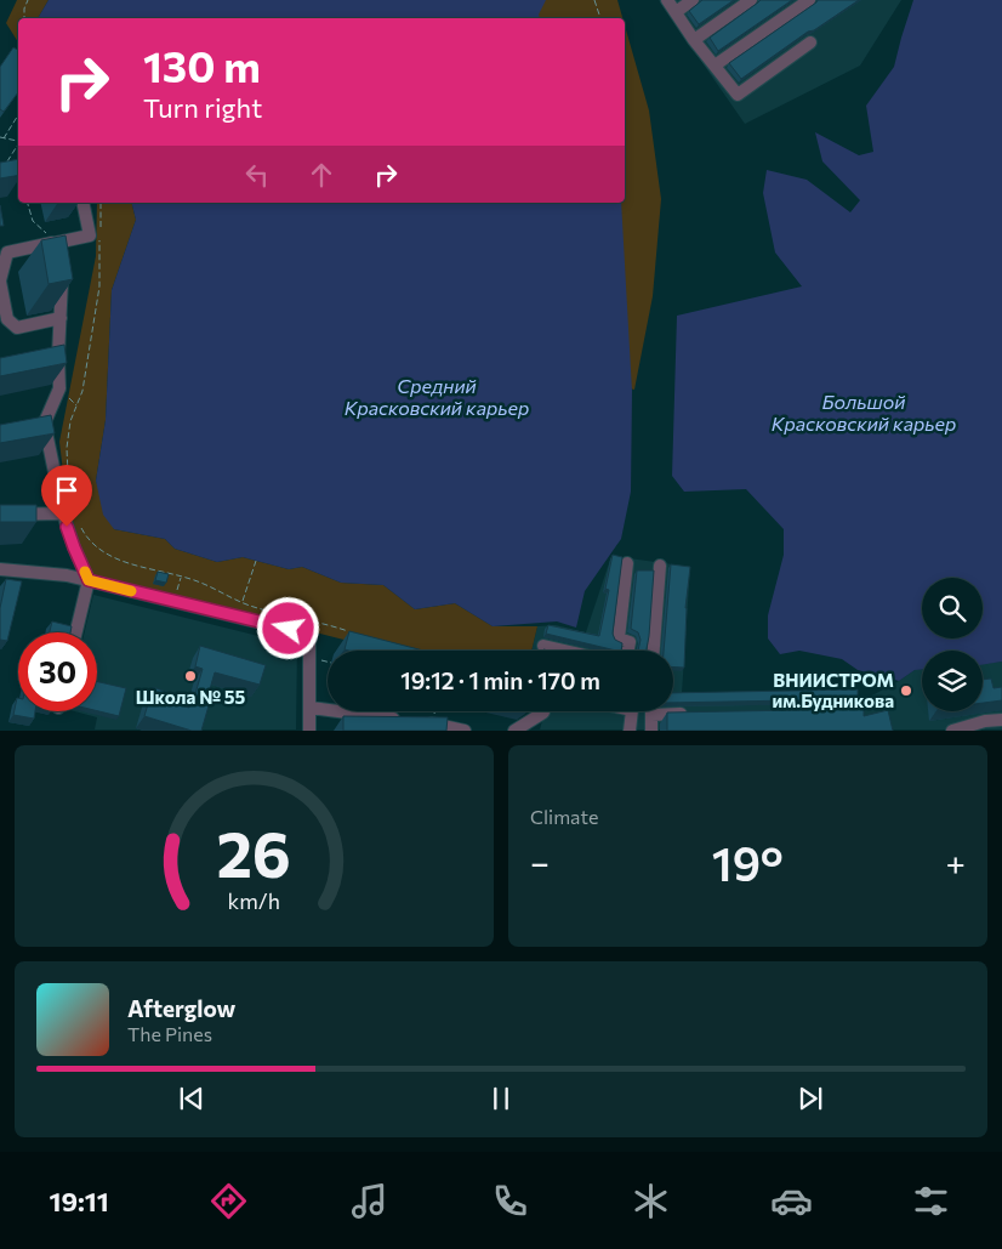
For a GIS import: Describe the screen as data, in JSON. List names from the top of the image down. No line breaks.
{"water":["Средний Красковский карьер","Большой Красковский карьер"],"places":["Школа № 55","ВНИИСТРОМ им.Будникова"],"page":{"turn":["130 m","Turn right"],"limit":"30","trip":"19:12 · 1 min · 170 m","tile":"Climate","heat":["−","19°","+"],"song":["Afterglow","The Pines"],"tabs":"19:11","gauge":["26","km/h"]}}
